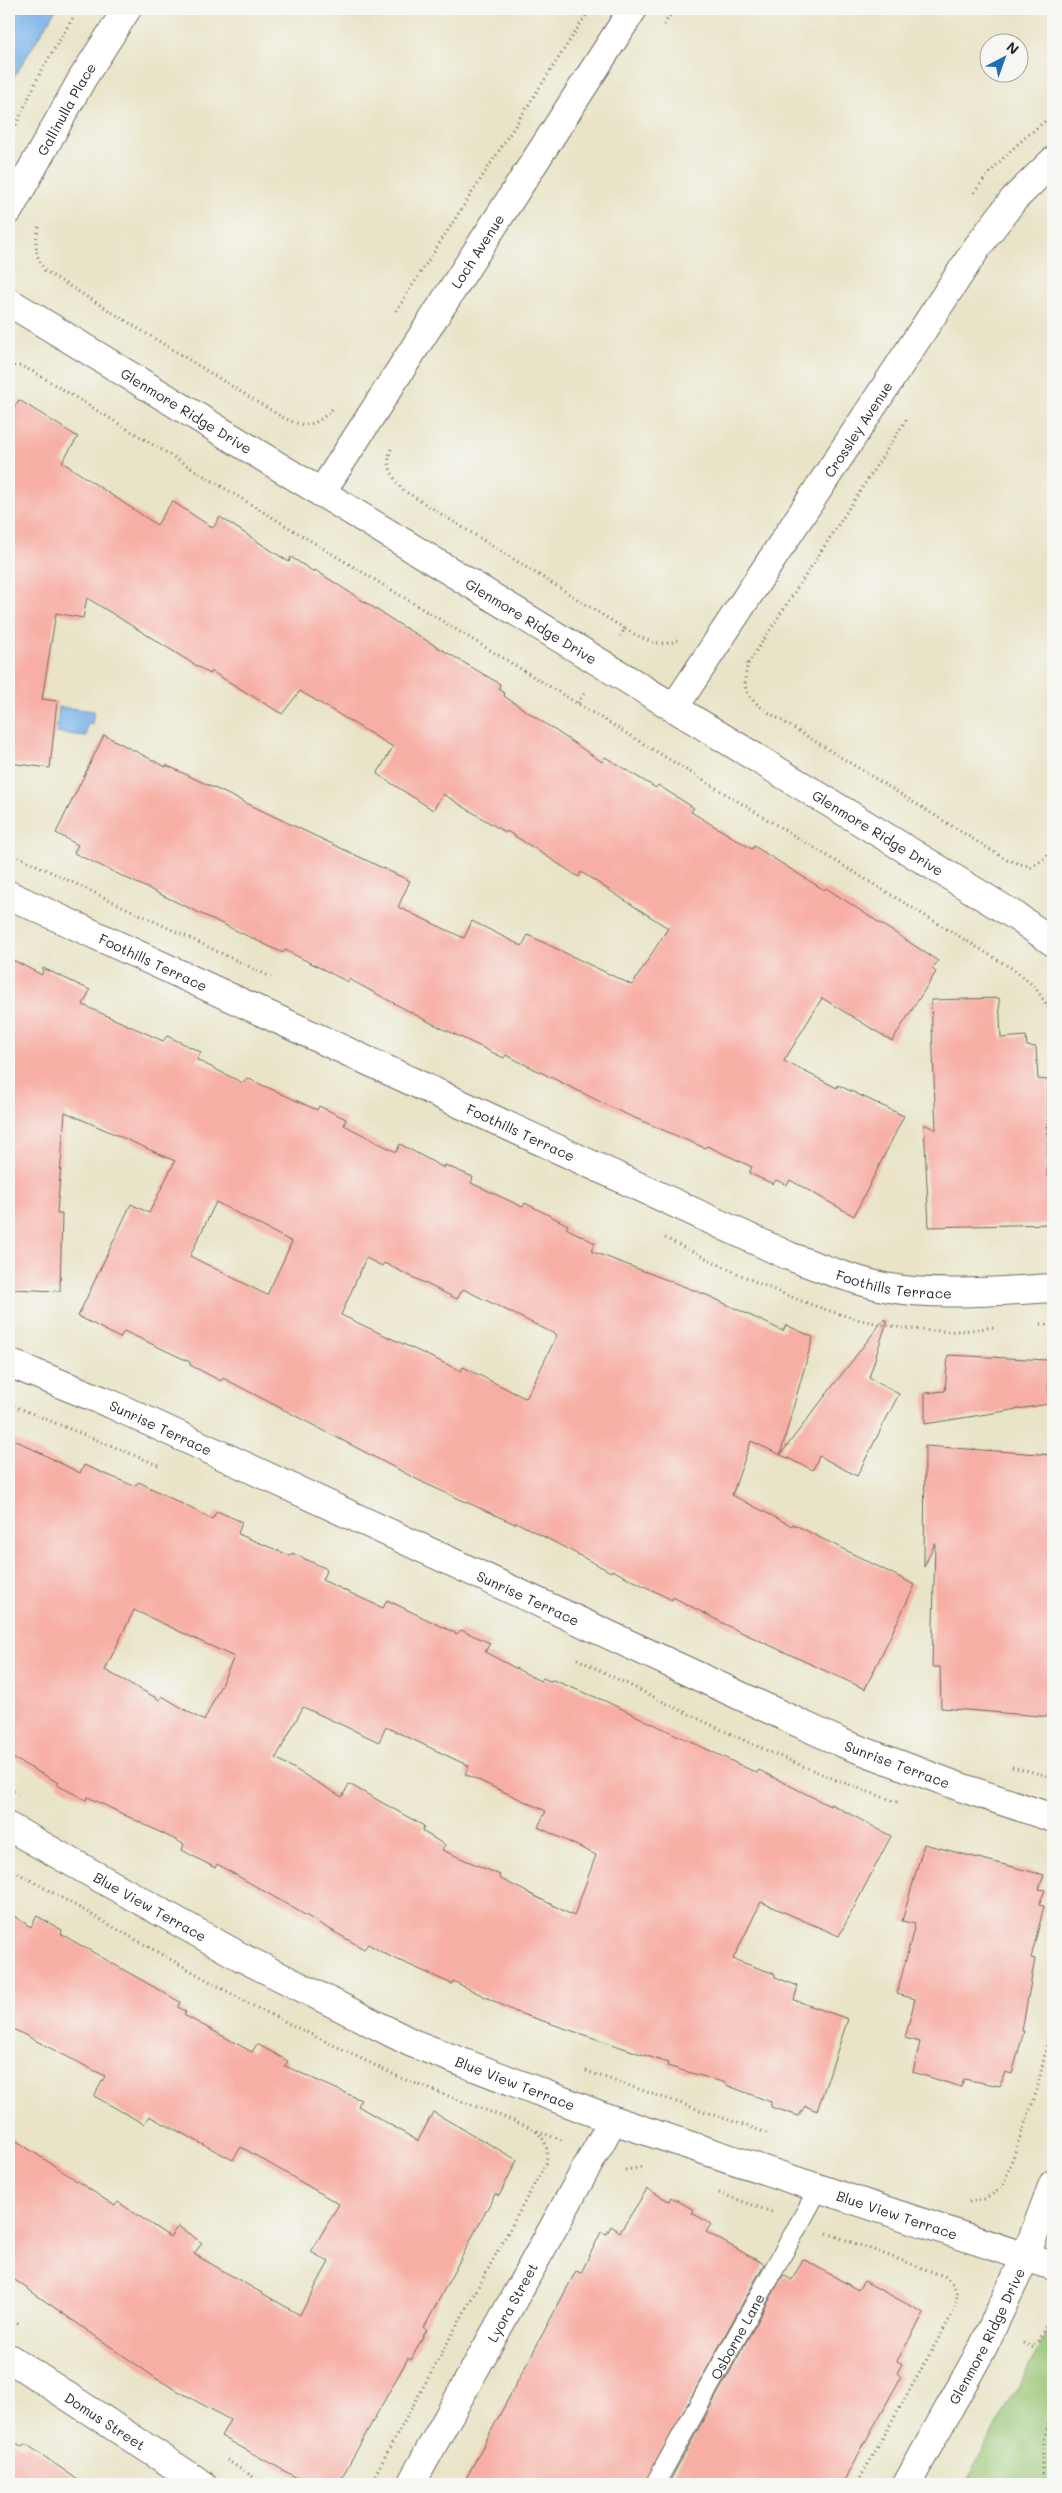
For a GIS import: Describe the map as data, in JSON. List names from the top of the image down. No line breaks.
{"streets":{"street":["Gallinulla Place","Loch Avenue","Glenmore Ridge Drive","Crossley Avenue","Foothills Terrace","Sunrise Terrace","Blue View Terrace","Lyora Street","Domus Street"],"lane":["Osborne Lane"]},"crossings":[["Loch Avenue","Glenmore Ridge Drive"],["Glenmore Ridge Drive","Crossley Avenue"],["Glenmore Ridge Drive","Blue View Terrace"],["Blue View Terrace","Lyora Street"],["Blue View Terrace","Osborne Lane"]],"north":"top right"}
